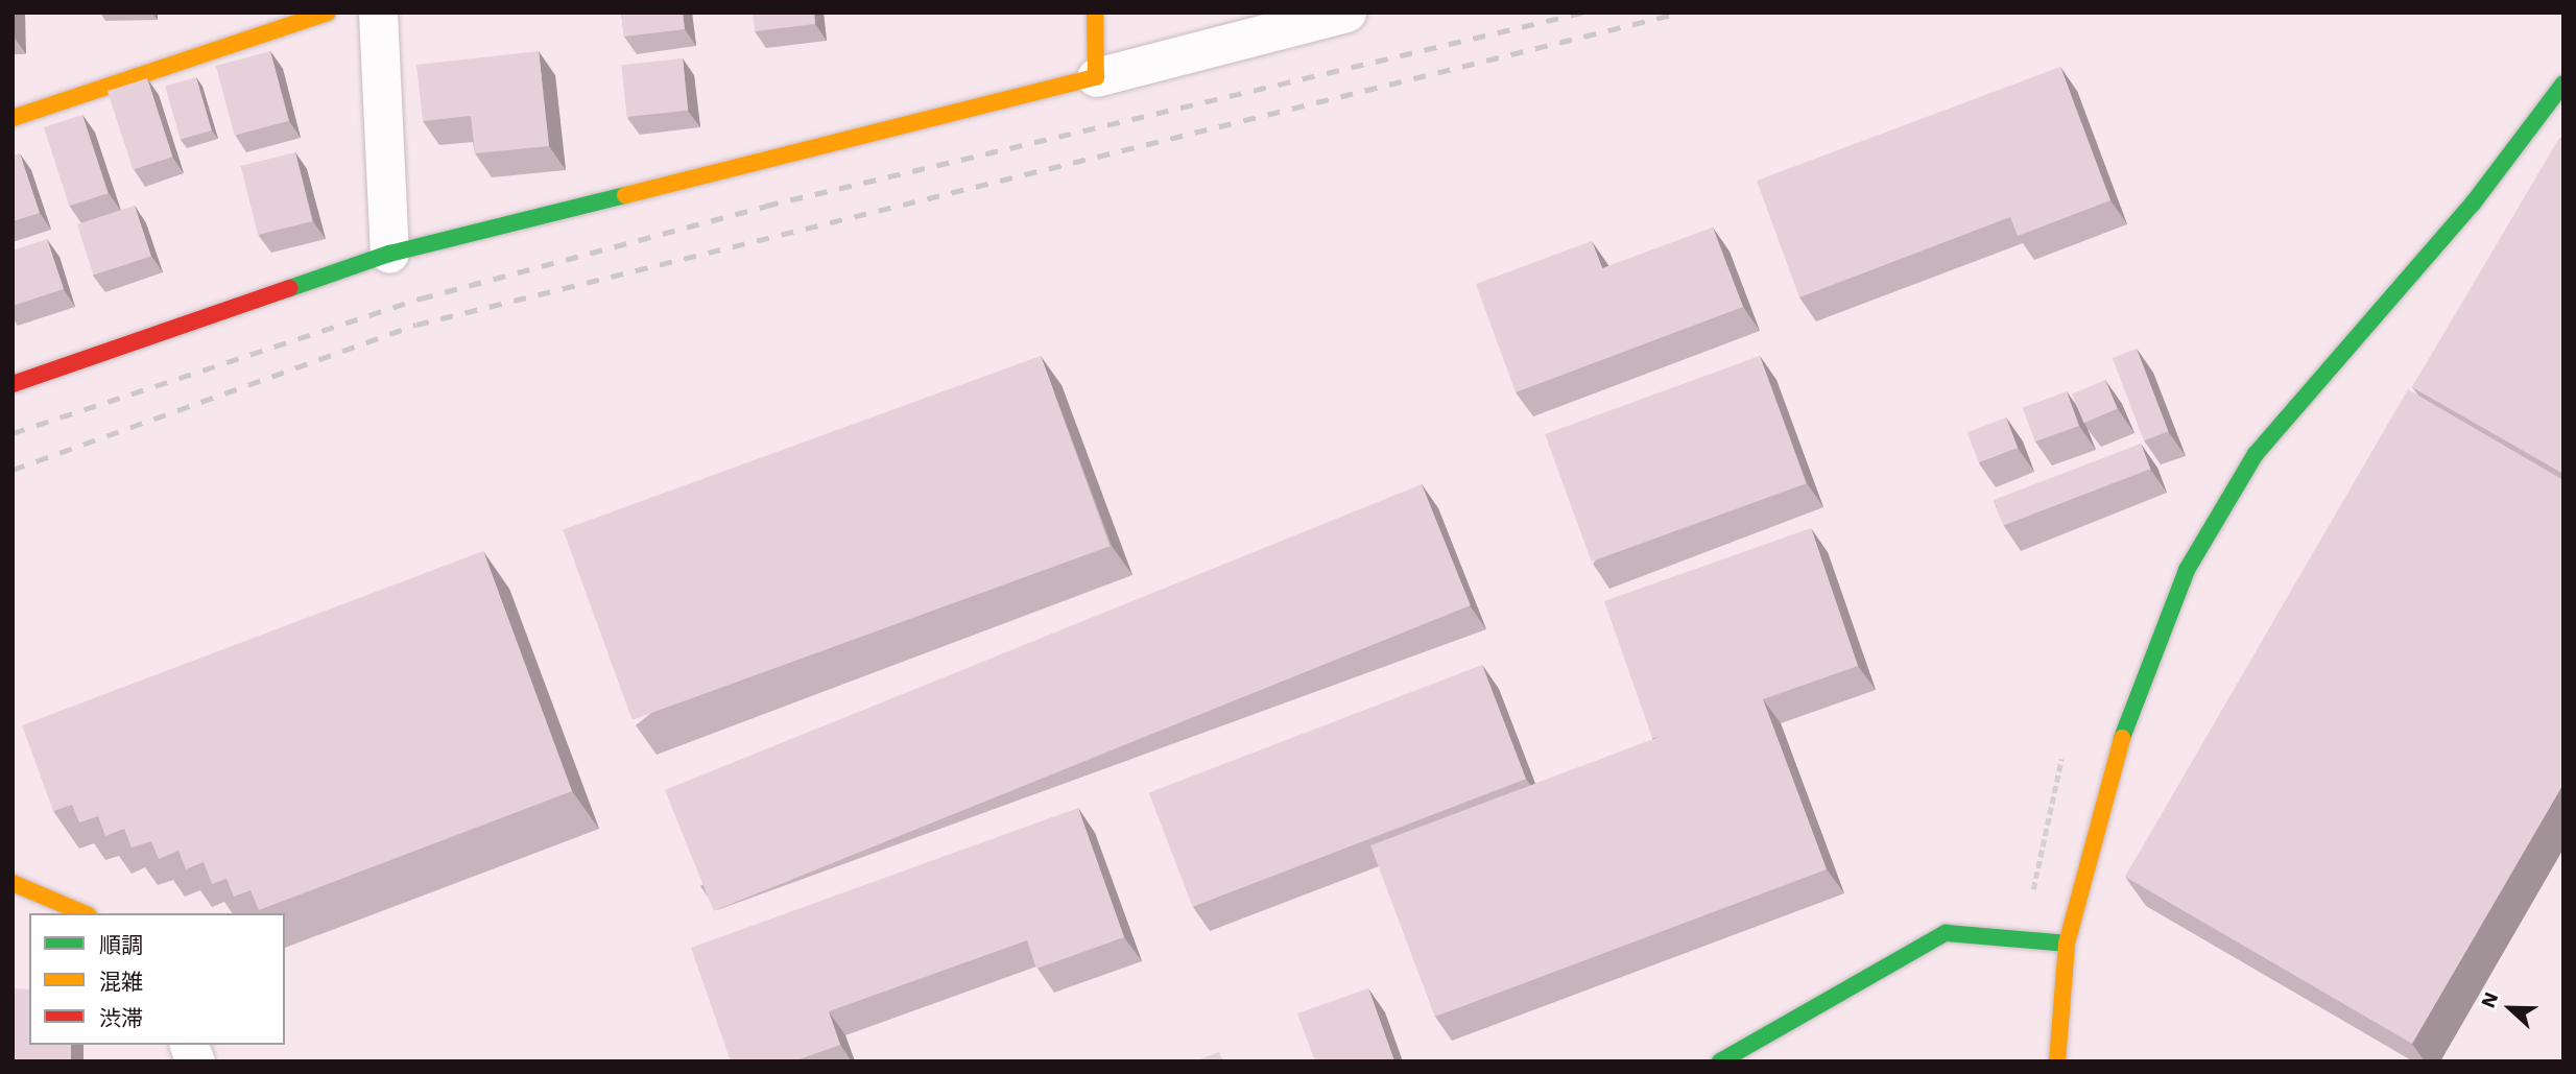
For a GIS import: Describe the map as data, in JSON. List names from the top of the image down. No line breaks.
{"legend":["順調","混雑","渋滞"],"north":"left"}
